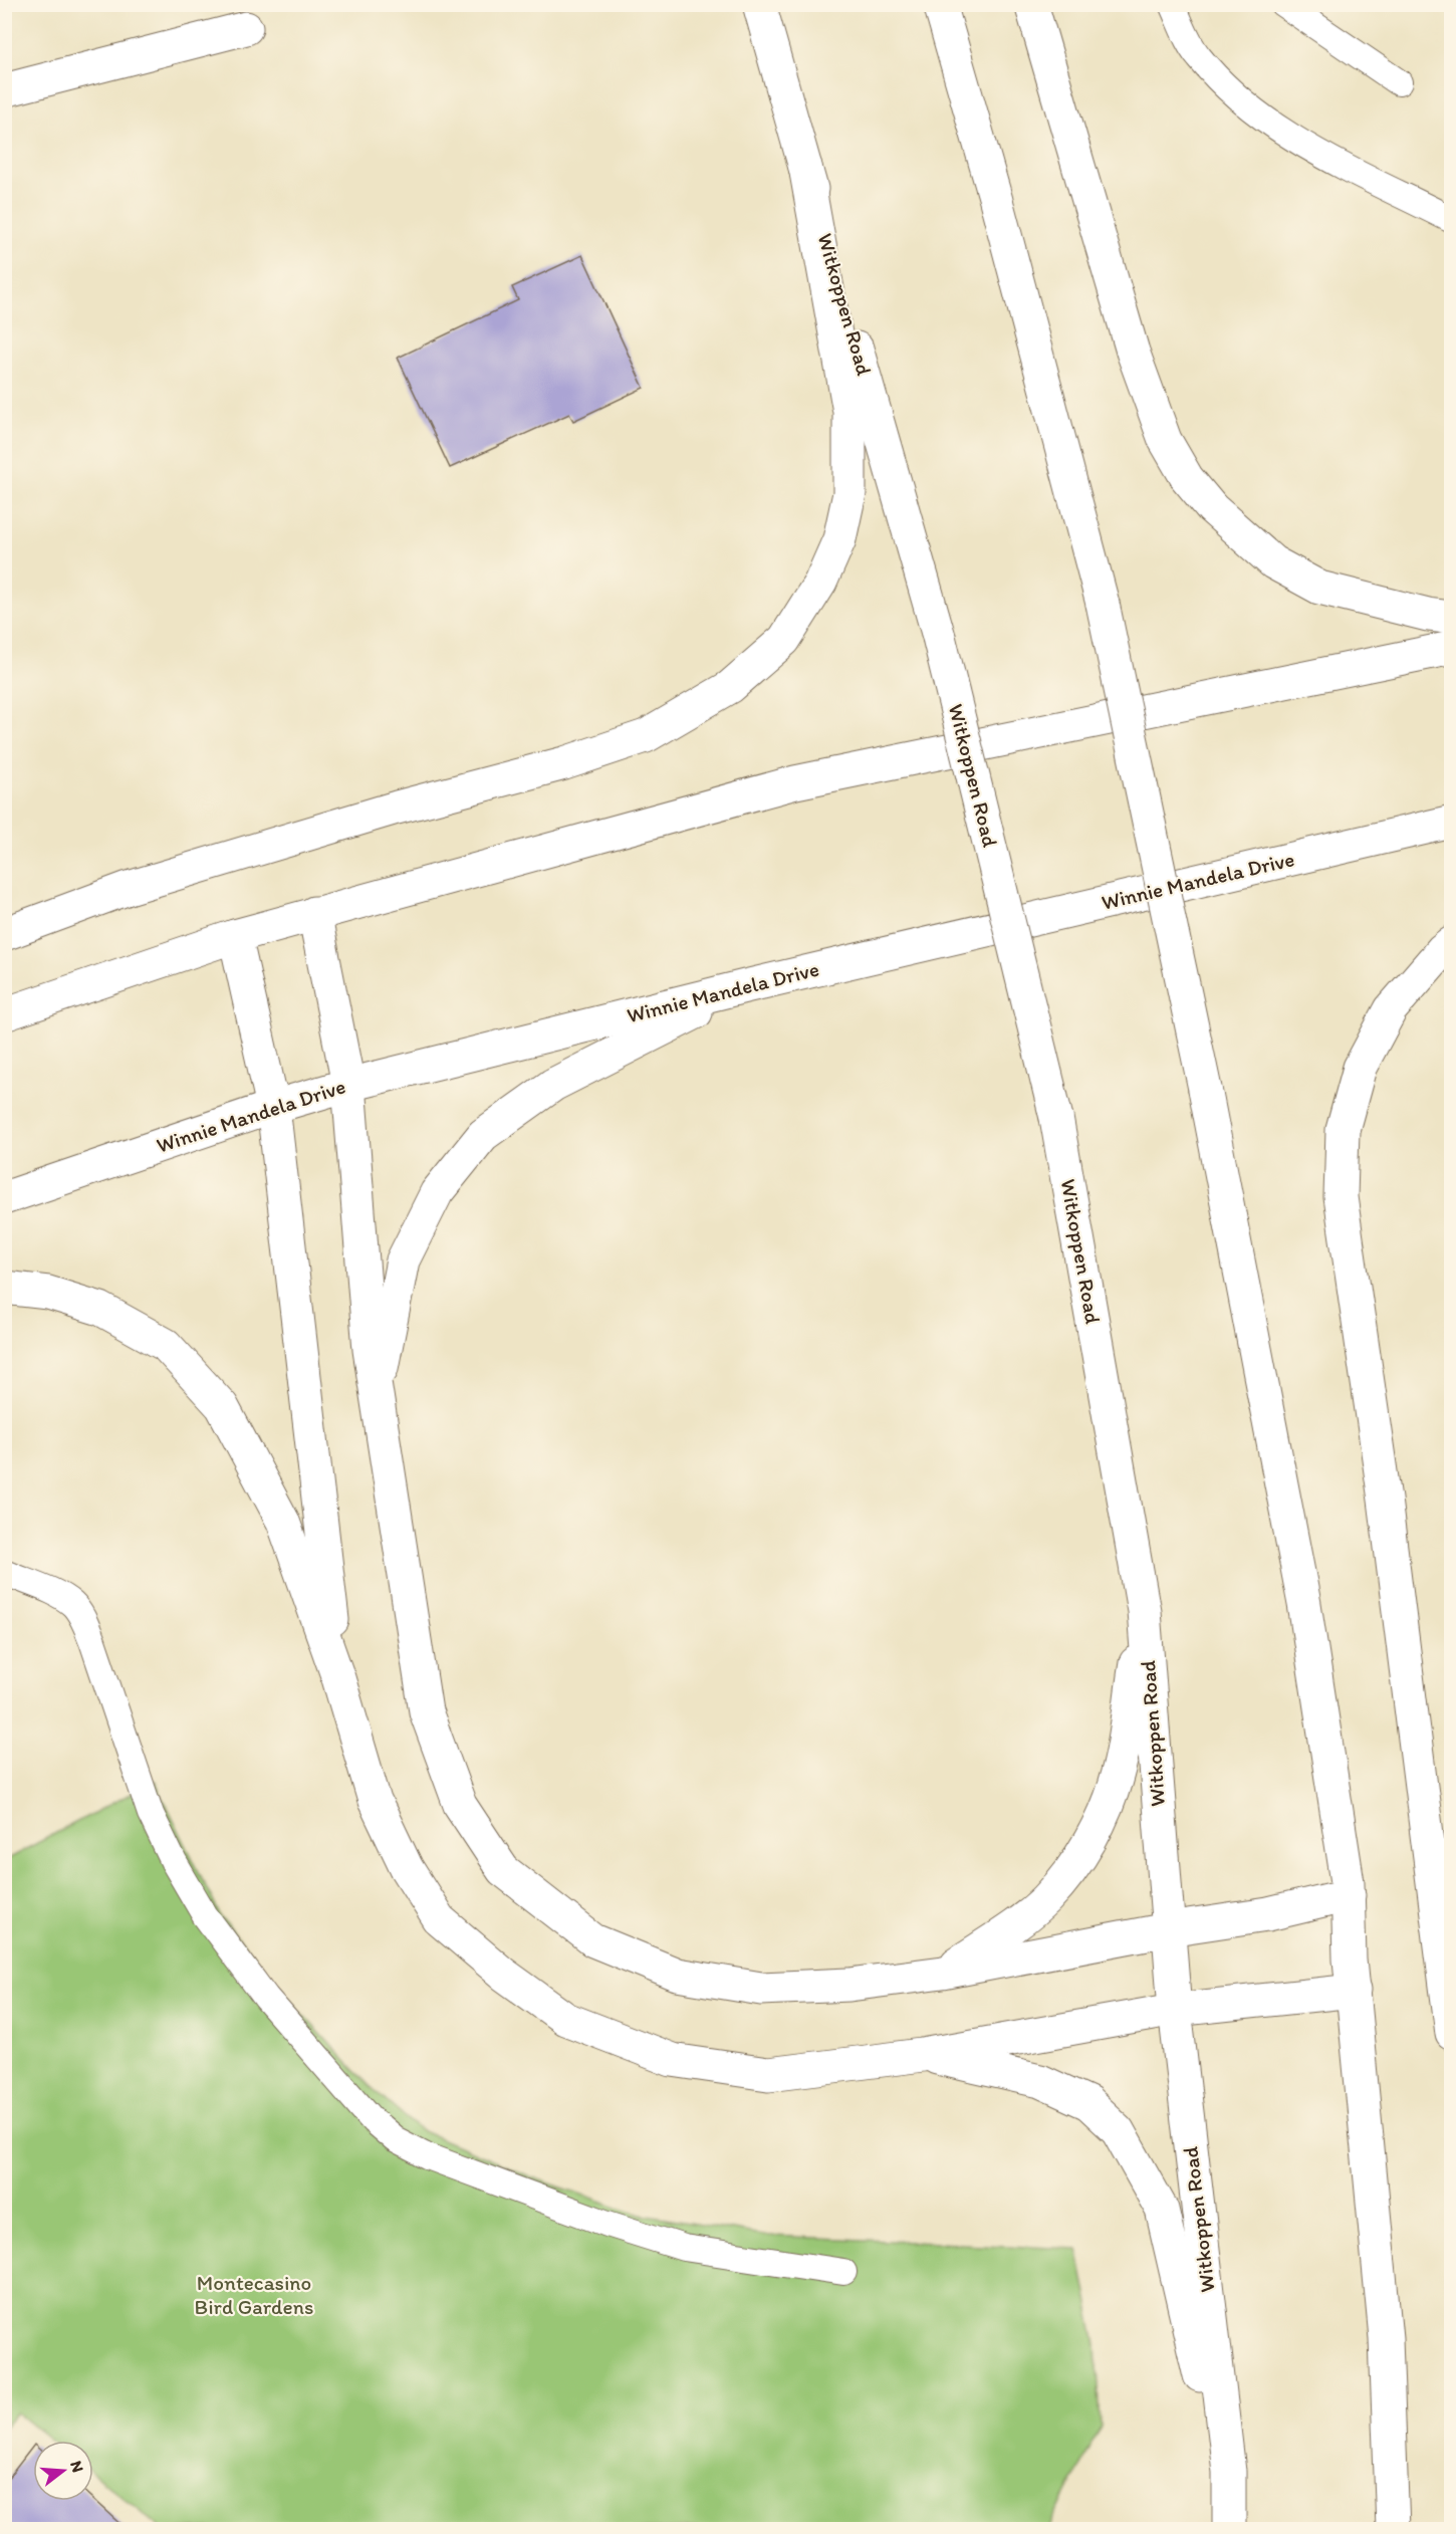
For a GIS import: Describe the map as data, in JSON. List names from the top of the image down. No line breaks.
{"streets":{"main road":["Witkoppen Road","Winnie Mandela Drive"]},"parks":["Montecasino Bird Gardens"],"north":"right"}
